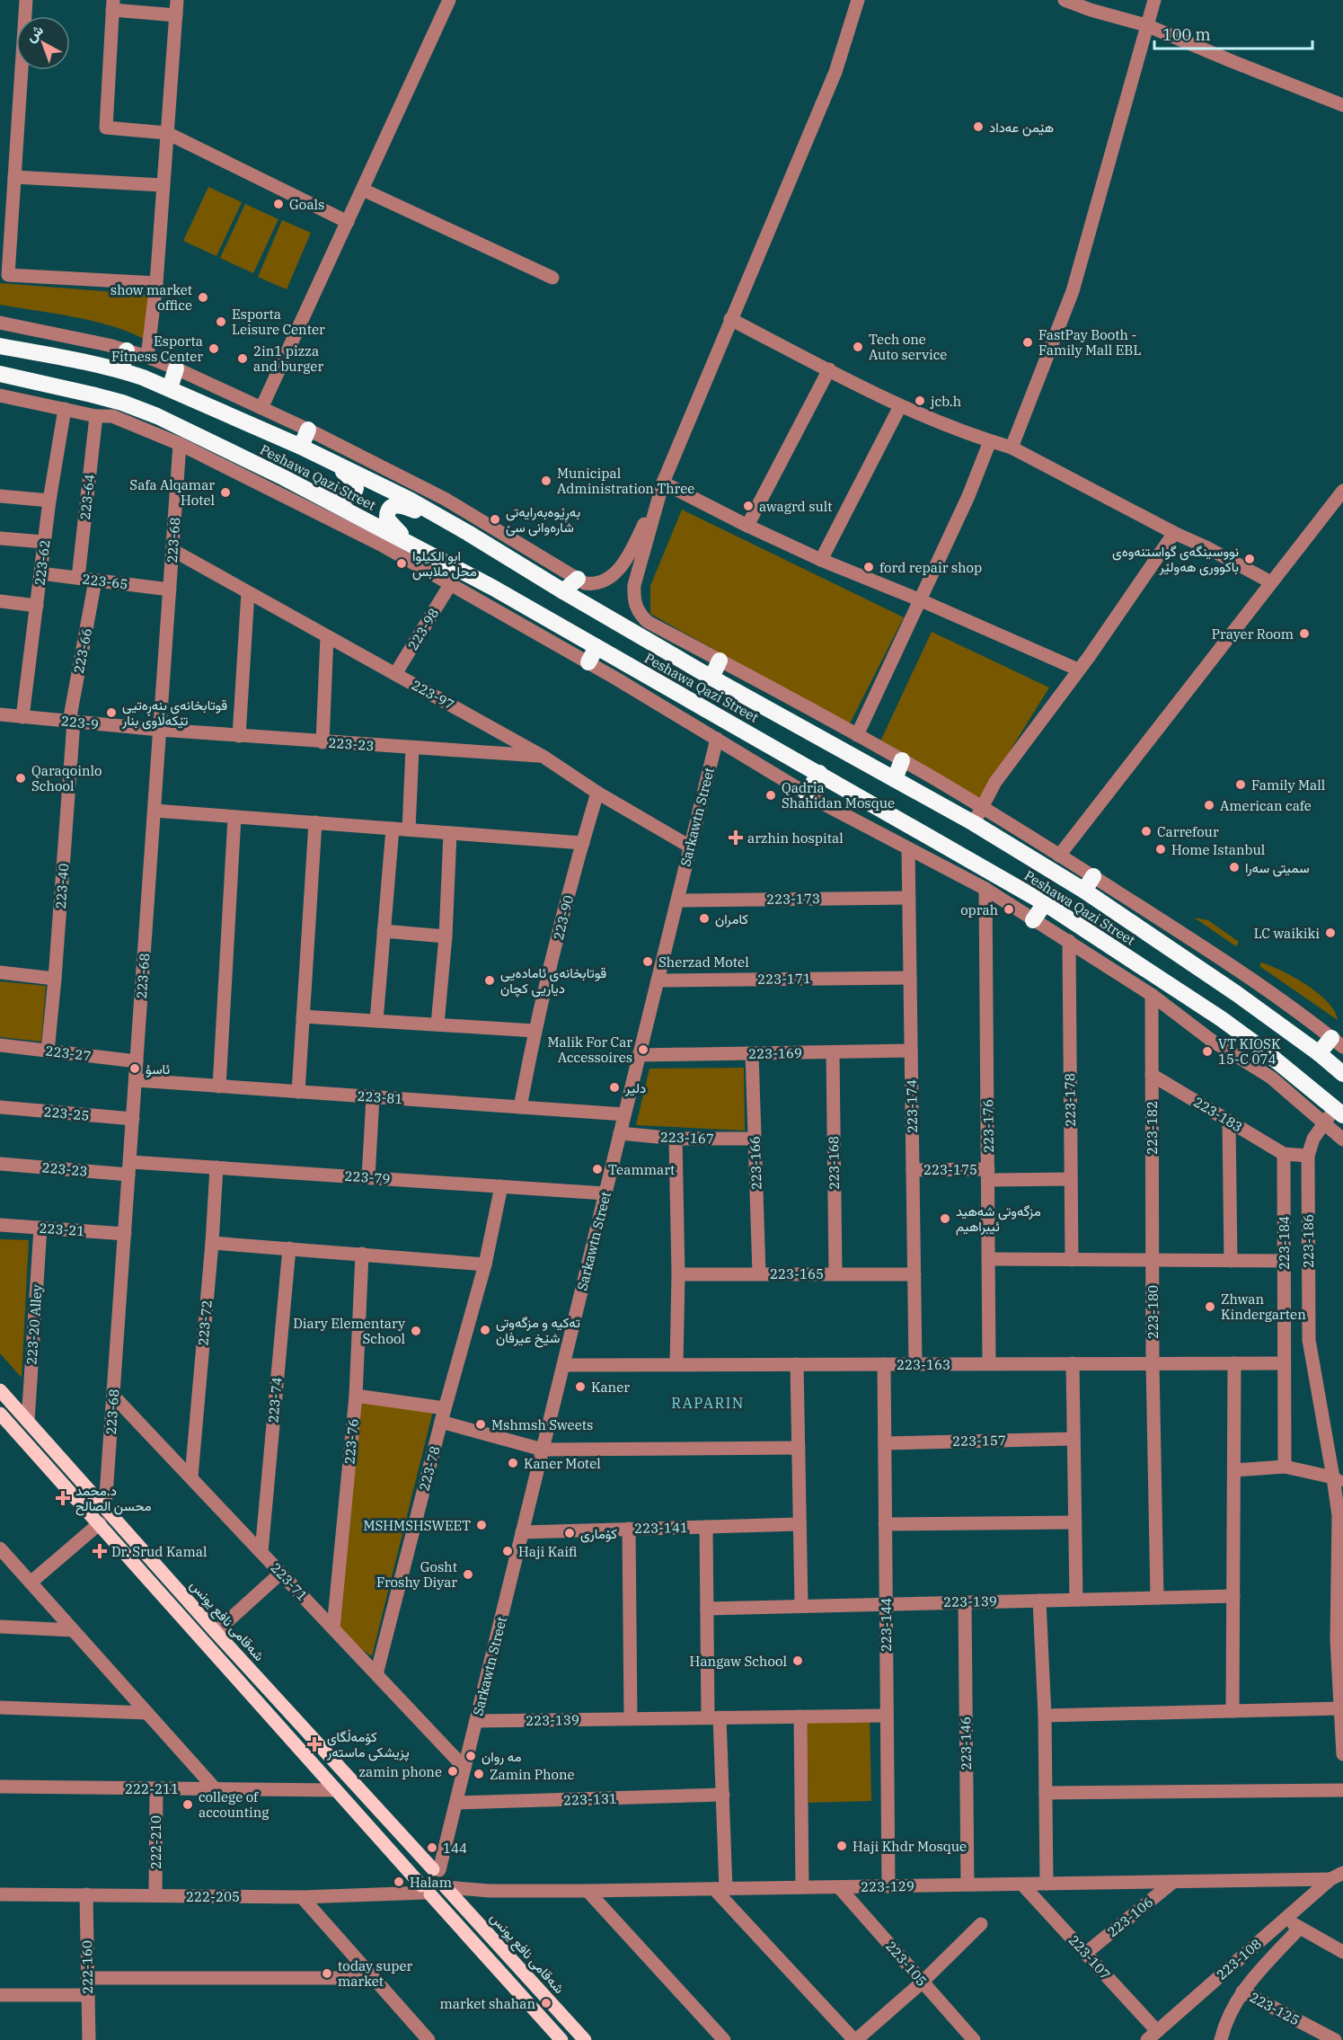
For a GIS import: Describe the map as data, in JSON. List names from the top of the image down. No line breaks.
{"streets":{"highway":["Peshawa Qazi Street"],"main road":["شەقامی نافع یونس"],"street":["223-64","223-68","223-62","223-65","223-98","223-66","223-97","223-9","223-23","Sarkawtn Street","223-40","223-173","223-90","223-171","223-27","223-169","223-81","223-178","223-174","223-25","223-183","223-176","223-182","223-167","223-166","223-168","223-175","223-79","223-21","223-186","223-184","223-165","223-180","223-72","223-20 Alley","223-163","223-74","223-157","223-76","223-78","223-141","223-71","223-139","223-144","223-146","222-211","223-131","222-210","223-129","222-205","223-106","223-107","223-108","223-105","222-160","223-125"]},"crossings":[["Peshawa Qazi Street","223-186"],["223-64","223-65"],["223-68","223-65"],["223-68","223-97"],["223-68","223-9"],["223-68","223-23"],["223-68","223-27"],["223-68","223-81"],["223-68","223-25"],["223-68","223-79"],["223-68","223-21"],["223-68","223-71"],["223-68","شەقامی نافع یونس"],["223-62","223-65"],["223-62","223-9"],["223-65","223-66"],["223-98","223-97"],["223-66","223-9"],["223-66","223-40"],["223-97","223-23"],["223-97","Sarkawtn Street"],["223-97","223-90"],["223-9","223-23"],["223-9","223-40"],["223-23","223-79"],["Sarkawtn Street","223-173"],["Sarkawtn Street","223-171"],["Sarkawtn Street","223-169"],["Sarkawtn Street","223-81"],["Sarkawtn Street","223-167"],["Sarkawtn Street","223-79"],["Sarkawtn Street","223-163"],["Sarkawtn Street","223-141"],["Sarkawtn Street","223-71"],["Sarkawtn Street","223-139"],["Sarkawtn Street","شەقامی نافع یونس"],["Sarkawtn Street","223-131"],["Sarkawtn Street","223-129"],["Sarkawtn Street","222-205"],["223-40","223-27"],["223-173","223-174"],["223-90","223-81"],["223-171","223-174"],["223-169","223-174"],["223-169","223-166"],["223-169","223-168"],["223-178","223-175"],["223-174","223-175"],["223-174","223-165"],["223-174","223-163"],["223-183","223-182"],["223-183","223-184"],["223-176","223-175"],["223-176","223-163"],["223-182","223-180"],["223-167","223-166"],["223-166","223-165"],["223-168","223-165"],["223-79","223-72"],["223-79","223-78"],["223-21","223-20 Alley"],["223-184","223-163"],["223-180","223-163"],["223-180","223-139"],["223-72","223-71"],["223-20 Alley","شەقامی نافع یونس"],["223-163","223-144"],["223-74","223-71"],["223-157","223-144"],["223-76","223-71"],["223-78","223-71"],["223-139","223-144"],["223-139","223-146"],["شەقامی نافع یونس","223-129"],["شەقامی نافع یونس","222-205"],["223-144","223-129"],["223-146","223-129"],["222-211","222-210"],["222-210","222-205"],["223-129","222-205"],["223-129","223-106"],["223-129","223-107"],["223-129","223-108"],["223-129","223-105"],["222-205","222-160"],["223-106","223-107"],["223-107","223-108"]],"districts":["RAPARIN"],"places":{"other":["هێمن عەداد","Goals","show market office","Esporta Leisure Center","FastPay Booth - Family Mall EBL","Tech one Auto service","Esporta Fitness Center","2in1 pizza and burger","jcb.h","Municipal Administration Three","Safa Alqamar Hotel","awagrd sult","بەڕێوەبەرایەتی شارەوانی سێ","نووسینگەی گواستنەوەی باکووری هەولێر","ابو الكيلوا محل ملابس","ford repair shop","Prayer Room","قوتابخانەی بنەڕەتیی تێکەڵاوی بنار","Qaraqoinlo School","Family Mall","Qadria Shahidan Mosque","American cafe","Carrefour","Home Istanbul","سمیتی سەرا","oprah","كامران","LC waikiki","Sherzad Motel","قوتابخانەی ئامادەیی دیاریی کچان","Malik For Car Accessoires","VT KIOSK 15-C 074","ئاسؤ","دلير","Teammart","مزگەوتی شەهید ئیبراهیم","Zhwan Kindergarten","تەکیە و مزگەوتی شێخ عیرفان","Diary Elementary School","Kaner","Mshmsh Sweets","Kaner Motel","MSHMSHSWEET","كۆماری","Haji Kaifi","Gosht Froshy Diyar","Hangaw School","مه روان","zamin phone","Zamin Phone","college of accounting","Haji Khdr Mosque","144","Halam","today super market","market shahan"],"health":["arzhin hospital","د.محمد محسن الصالح","Dr. Srud Kamal","کۆمەڵگای پزیشکی ماستەر"]},"scale_bar":"100 m","north":"top left"}
